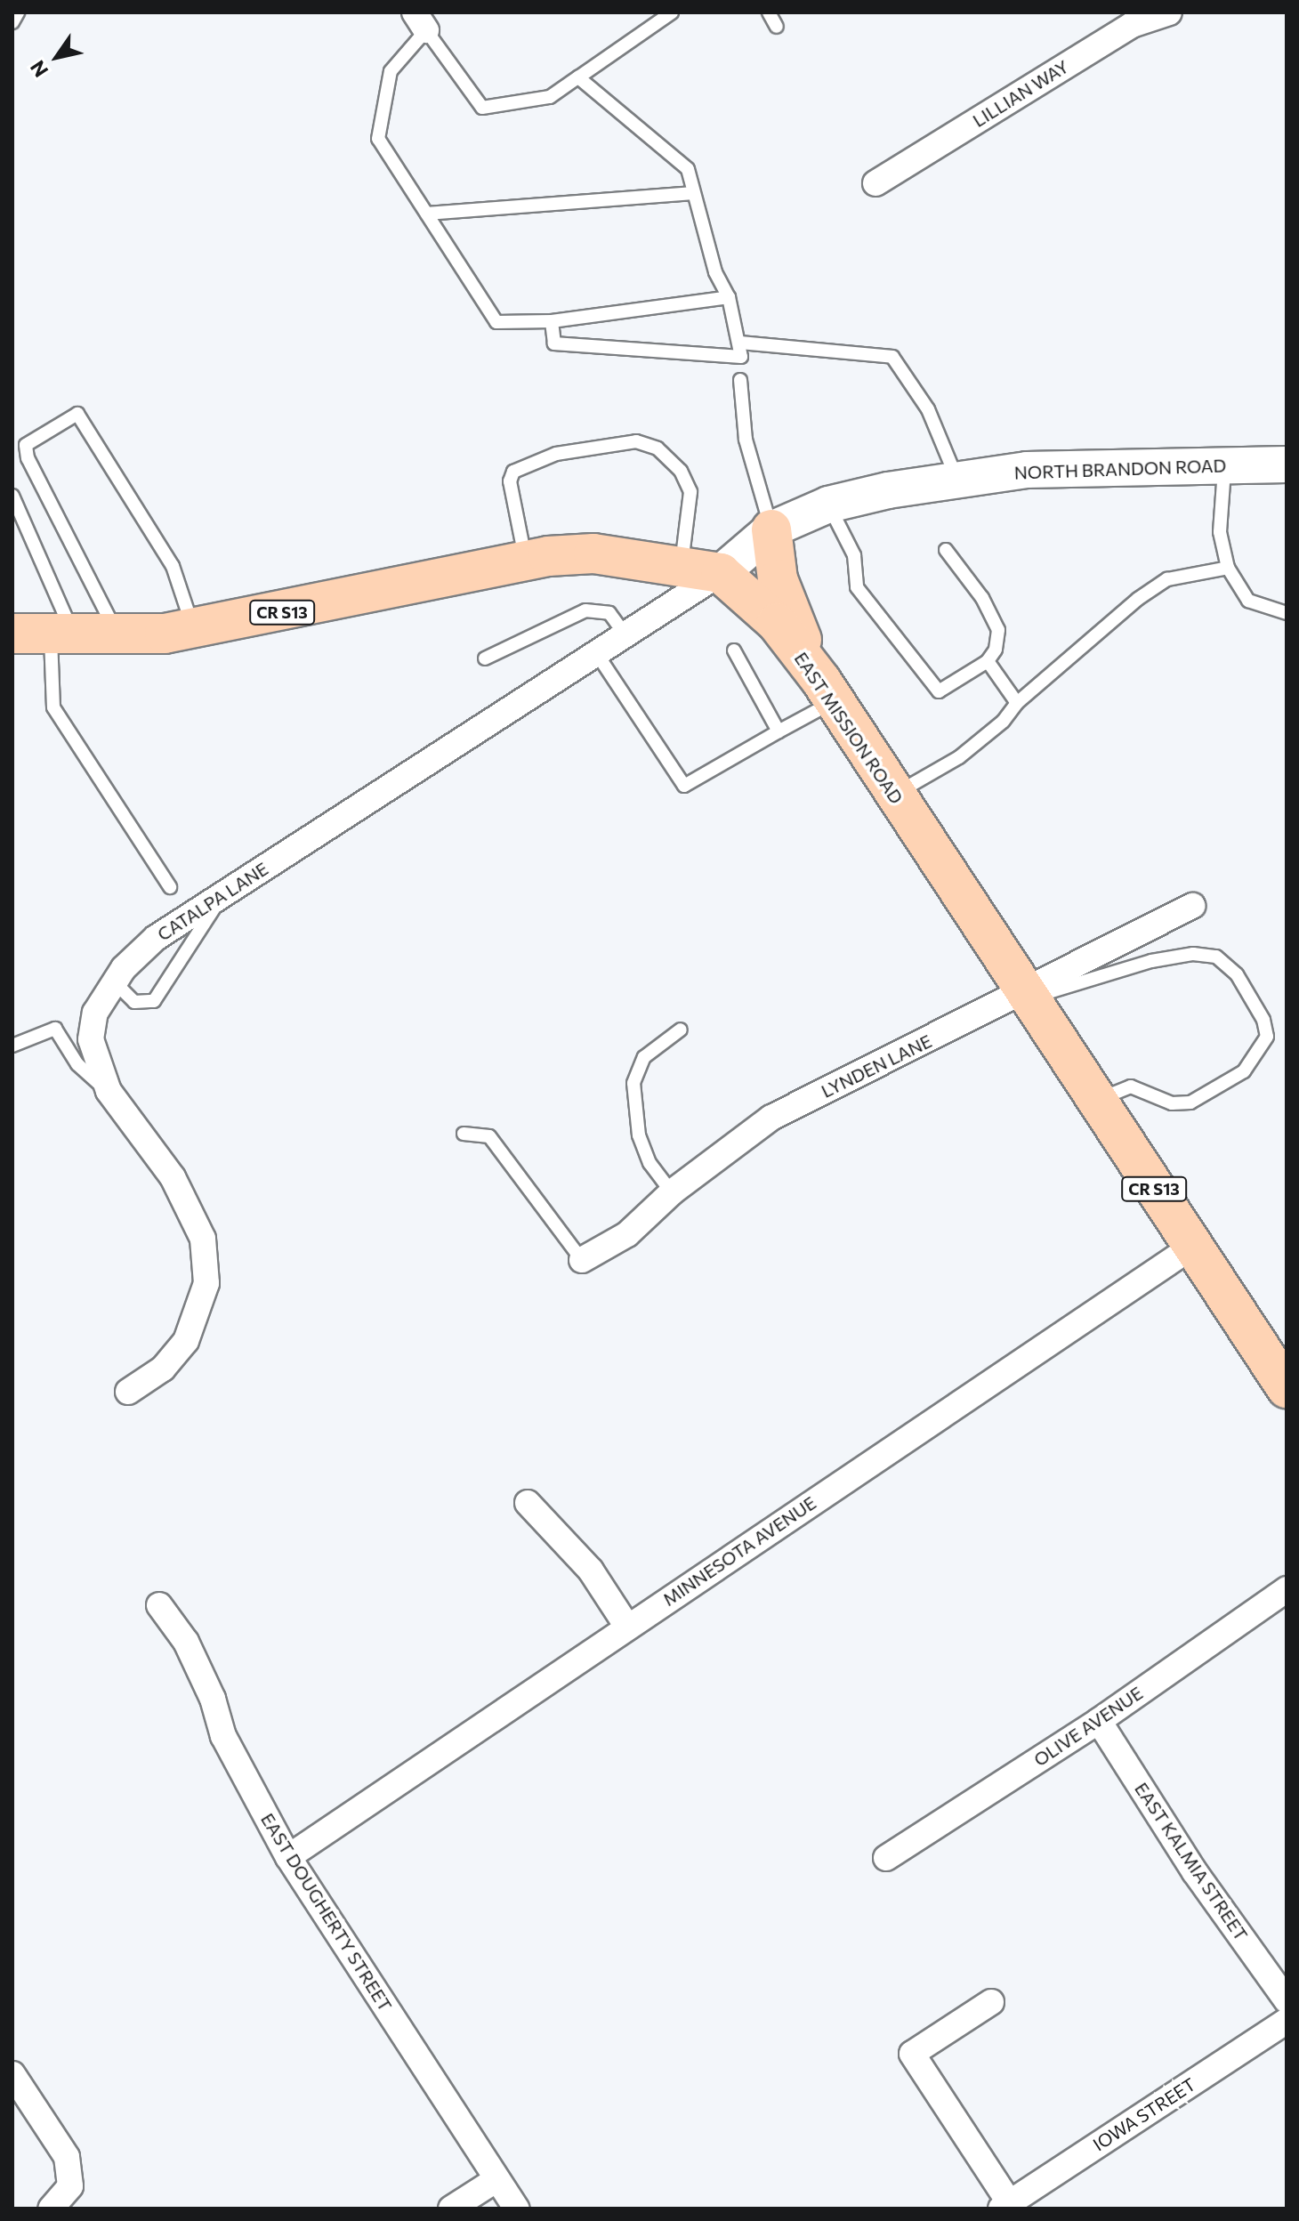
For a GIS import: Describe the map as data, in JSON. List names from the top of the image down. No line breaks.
{"streets":{"main road":["CR S13","EAST MISSION ROAD"],"street":["LILLIAN WAY","NORTH BRANDON ROAD","CATALPA LANE","LYNDEN LANE","MINNESOTA AVENUE","OLIVE AVENUE","EAST KALMIA STREET","EAST DOUGHERTY STREET","IOWA STREET"]},"crossings":[["NORTH BRANDON ROAD","EAST MISSION ROAD"],["NORTH BRANDON ROAD","CATALPA LANE"],["EAST MISSION ROAD","CATALPA LANE"],["EAST MISSION ROAD","LYNDEN LANE"],["EAST MISSION ROAD","MINNESOTA AVENUE"],["MINNESOTA AVENUE","EAST DOUGHERTY STREET"],["OLIVE AVENUE","EAST KALMIA STREET"]],"north":"bottom left"}
